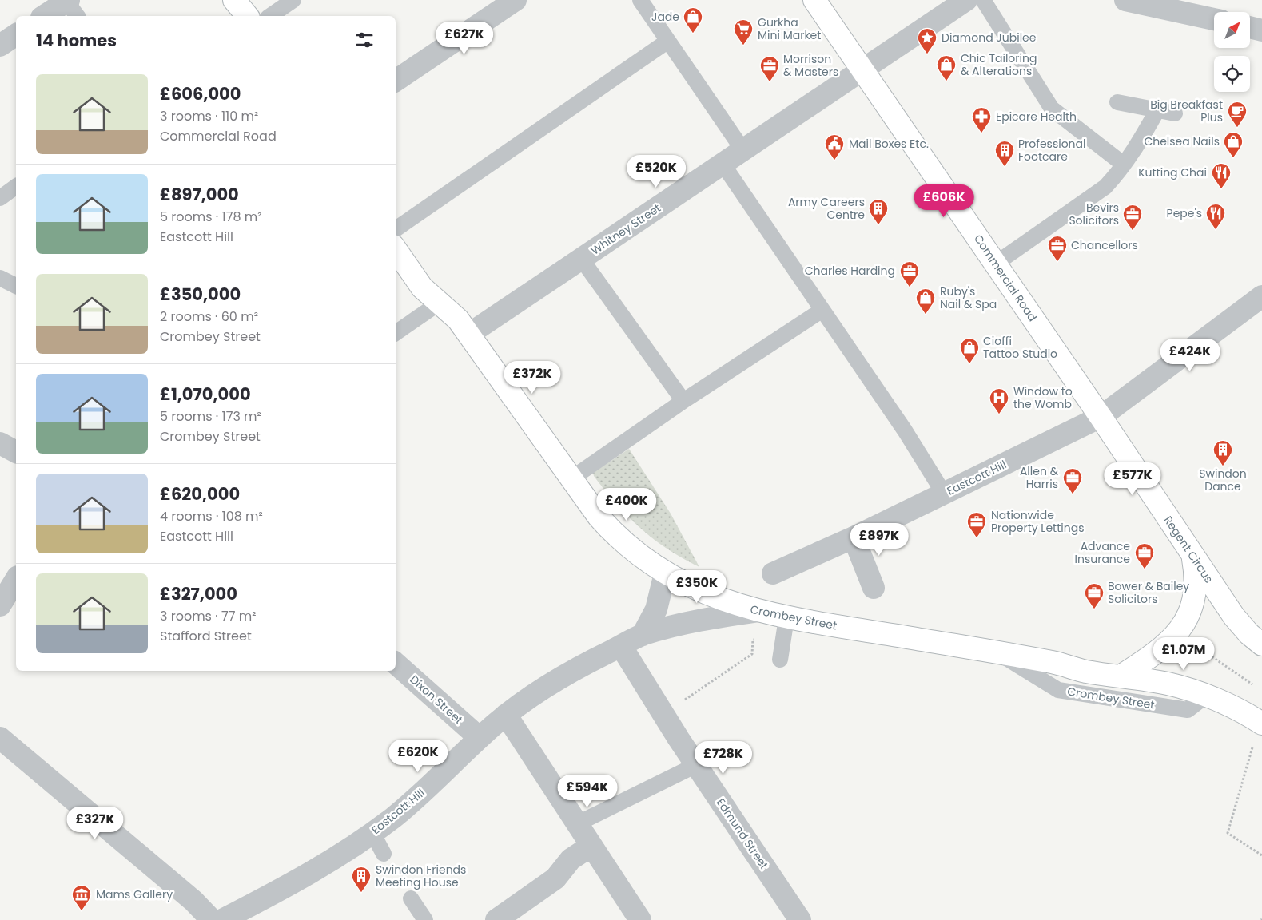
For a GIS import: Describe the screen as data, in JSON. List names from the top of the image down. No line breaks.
{"streets":{"street":["Whitney Street","Commercial Road","Eastcott Hill","Regent Circus","Crombey Street","Dixon Street","Edmund Street"]},"crossings":[["Whitney Street","Commercial Road"],["Whitney Street","Crombey Street"],["Commercial Road","Eastcott Hill"],["Commercial Road","Regent Circus"],["Eastcott Hill","Regent Circus"],["Eastcott Hill","Crombey Street"],["Eastcott Hill","Dixon Street"],["Eastcott Hill","Edmund Street"],["Regent Circus","Crombey Street"]],"places":{"shop":["Jade","Chic Tailoring & Alterations","Chelsea Nails","Ruby's Nail & Spa","Cioffi Tattoo Studio"],"supermarket":["Gurkha Mini Market"],"place":["Diamond Jubilee"],"office":["Morrison & Masters","Bevirs Solicitors","Chancellors","Charles Harding","Allen & Harris","Nationwide Property Lettings","Advance Insurance","Bower & Bailey Solicitors"],"cafe":["Big Breakfast Plus"],"pharmacy":["Epicare Health"],"public building":["Mail Boxes Etc."],"building":["Professional Footcare","Army Careers Centre","Swindon Dance","Swindon Friends Meeting House"],"restaurant":["Kutting Chai","Pepe's"],"hospital":["Window to the Womb"],"museum":["Mams Gallery"]},"north":"top right","page":{"heading":"14 homes","price":["£627K","£520K","£606K","£424K","£372K","£577K","£400K","£897K","£350K","£1.07M","£620K","£728K","£594K","£327K"],"list":[{"name":"£606,000","note":"3 rooms · 110 m² · Commercial Road"},{"name":"£897,000","note":"5 rooms · 178 m² · Eastcott Hill"},{"name":"£350,000","note":"2 rooms · 60 m² · Crombey Street"},{"name":"£1,070,000","note":"5 rooms · 173 m² · Crombey Street"},{"name":"£620,000","note":"4 rooms · 108 m² · Eastcott Hill"},{"name":"£327,000","note":"3 rooms · 77 m² · Stafford Street"}]}}
